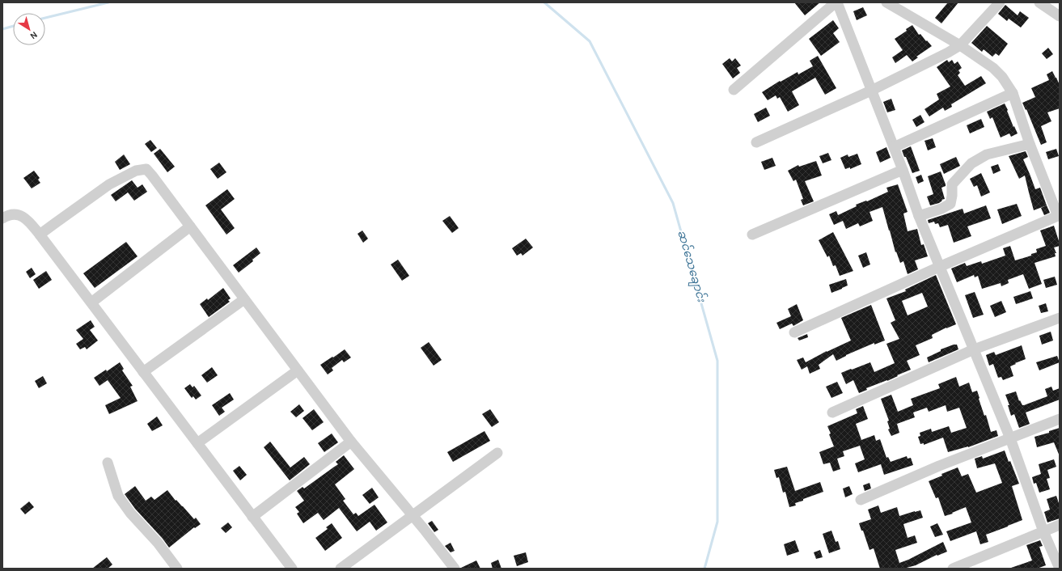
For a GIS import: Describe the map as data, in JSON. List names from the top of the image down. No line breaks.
{"water":["ဆင်သေချောင်း"],"north":"bottom right"}
